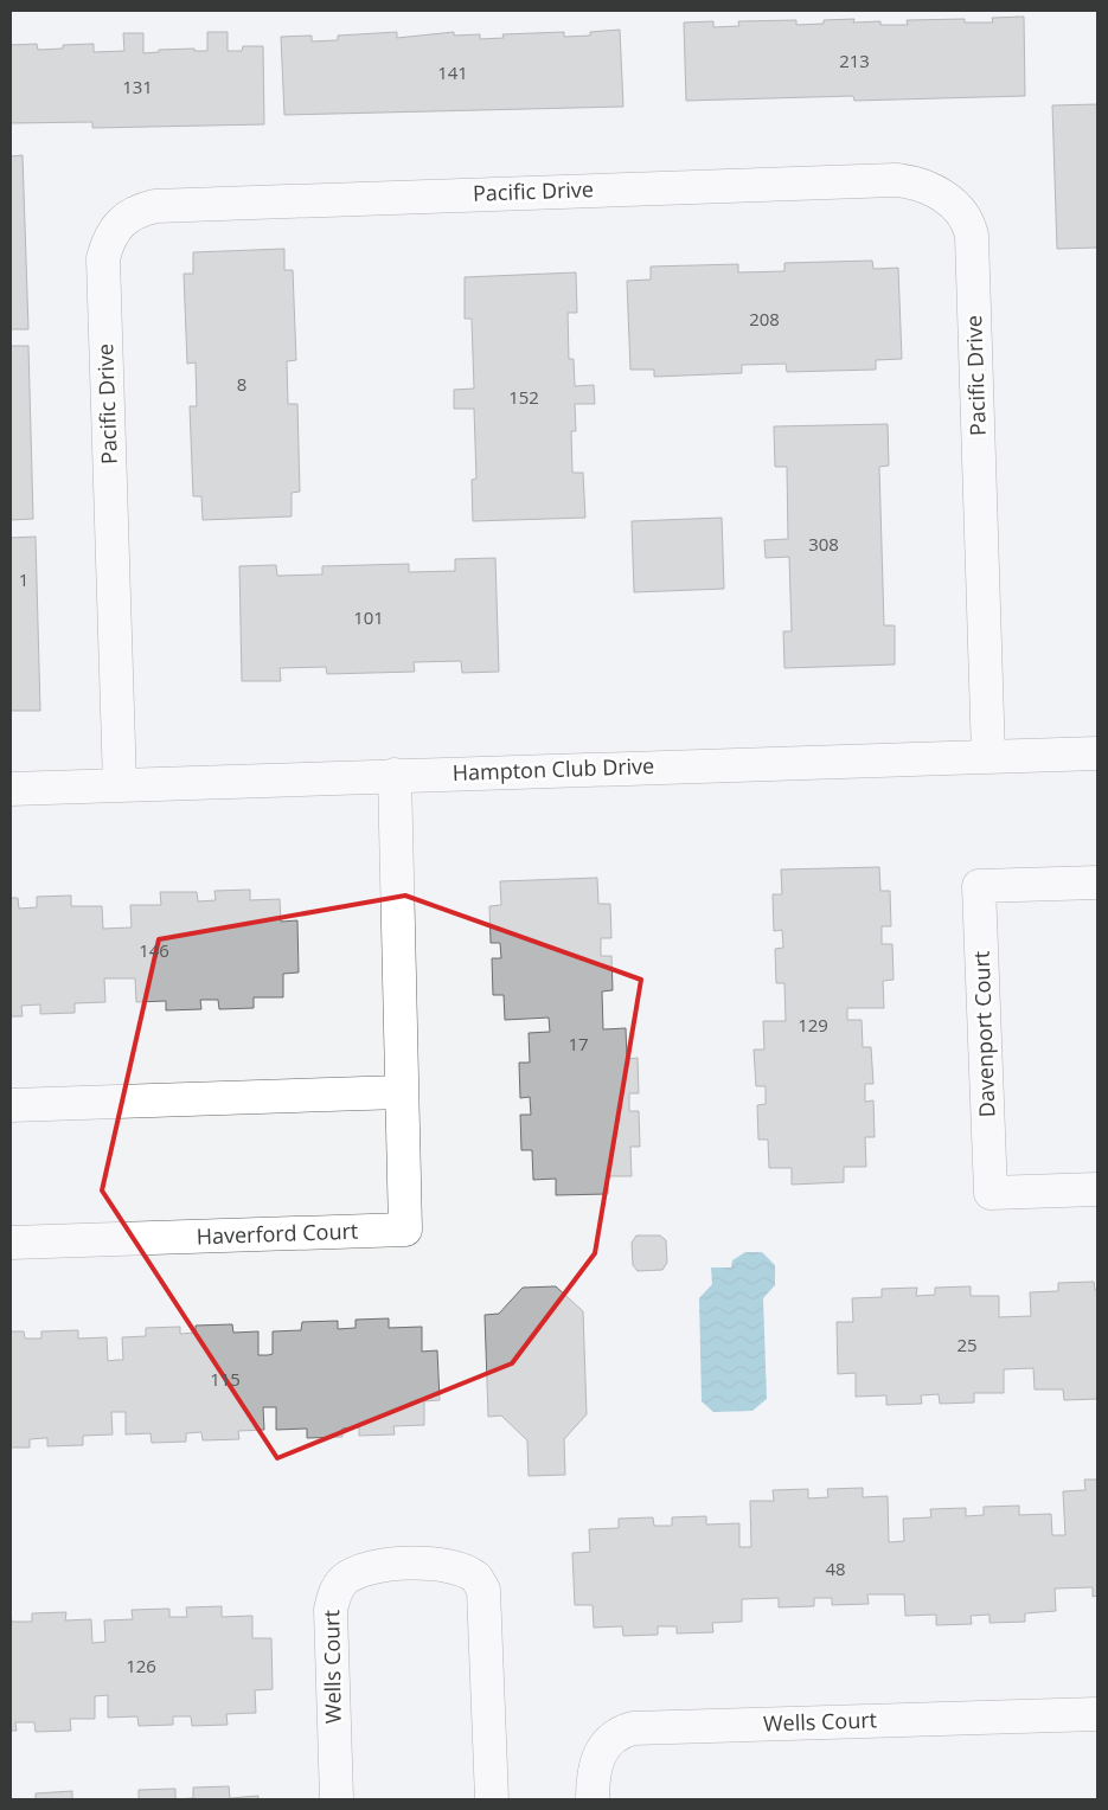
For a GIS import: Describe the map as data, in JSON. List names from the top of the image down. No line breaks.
{"streets":{"street":["Pacific Drive","Hampton Club Drive","Davenport Court","Haverford Court","Wells Court"]},"crossings":[["Pacific Drive","Hampton Club Drive"],["Hampton Club Drive","Haverford Court"]],"house_numbers":["213","141","131","208","8","152","308","1","101","146","129","17","25","115","48","126"]}
